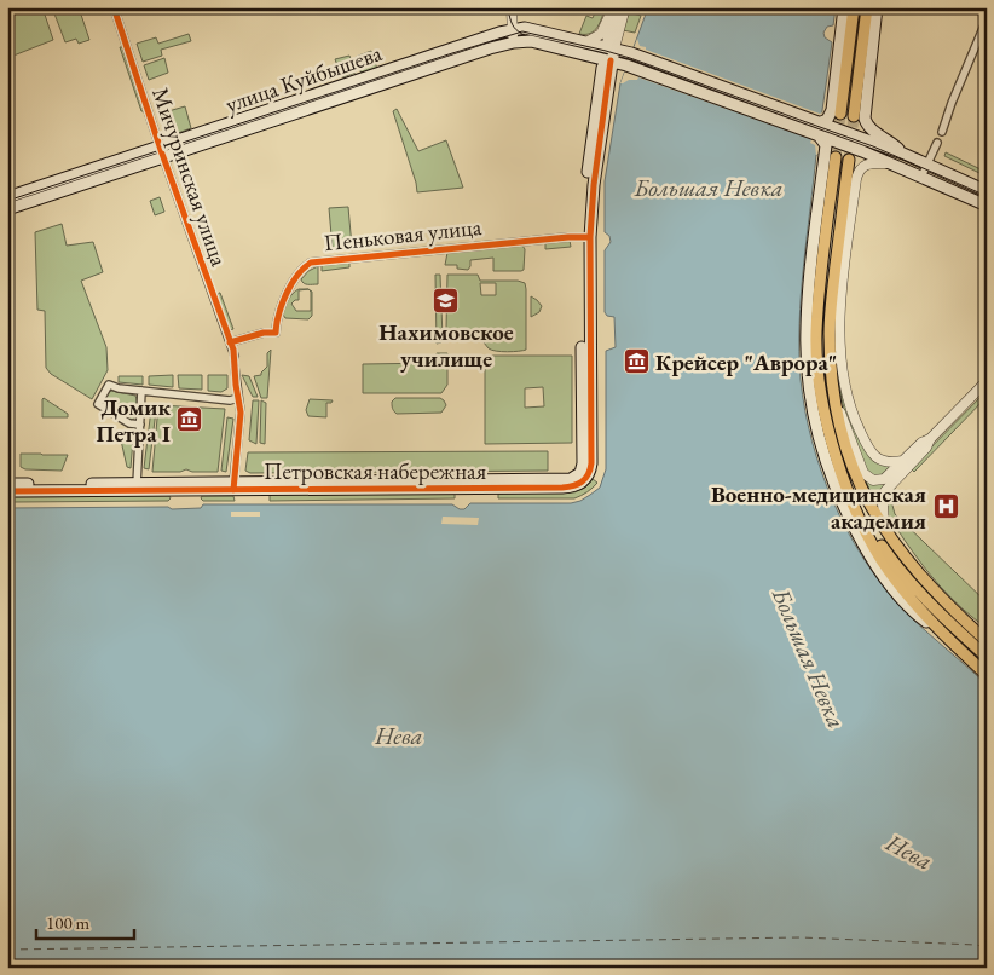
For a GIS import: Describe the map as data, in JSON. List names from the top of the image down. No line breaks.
{"streets":{"main road":["улица Куйбышева","Петровская набережная"],"street":["Мичуринская улица","Пеньковая улица"]},"crossings":[["улица Куйбышева","Мичуринская улица"],["Мичуринская улица","Пеньковая улица"],["Пеньковая улица","Петровская набережная"]],"water":["Большая Невка","Нева"],"places":{"school or university":["Нахимовское училище"],"museum":["Крейсер \"Аврора\"","Домик Петра I"],"hospital":["Военно-медицинская академия"]},"scale_bar":"100 m"}
